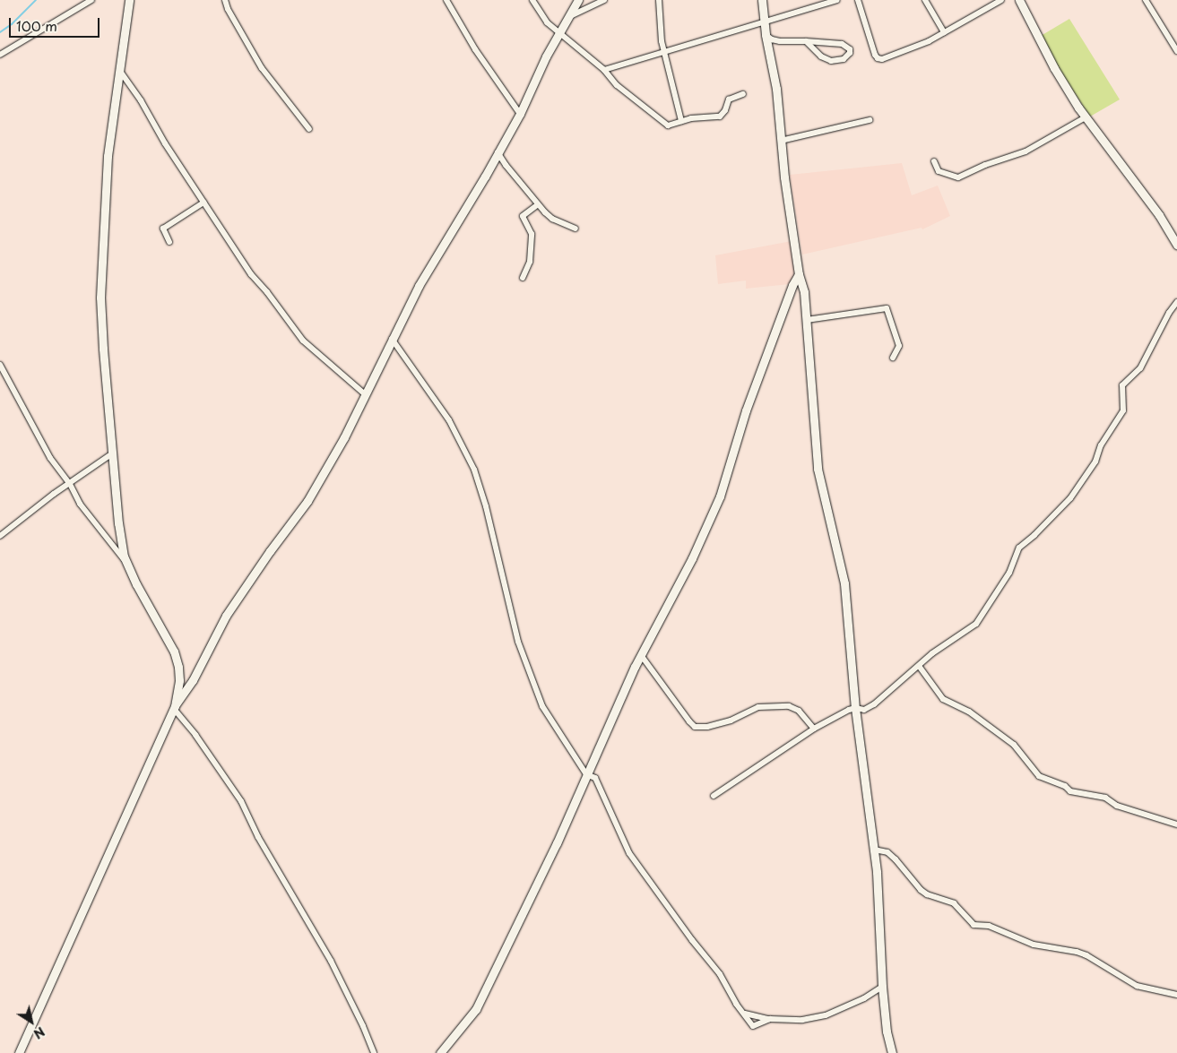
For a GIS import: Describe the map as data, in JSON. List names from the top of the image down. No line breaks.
{"scale_bar":"100 m","north":"bottom right"}
